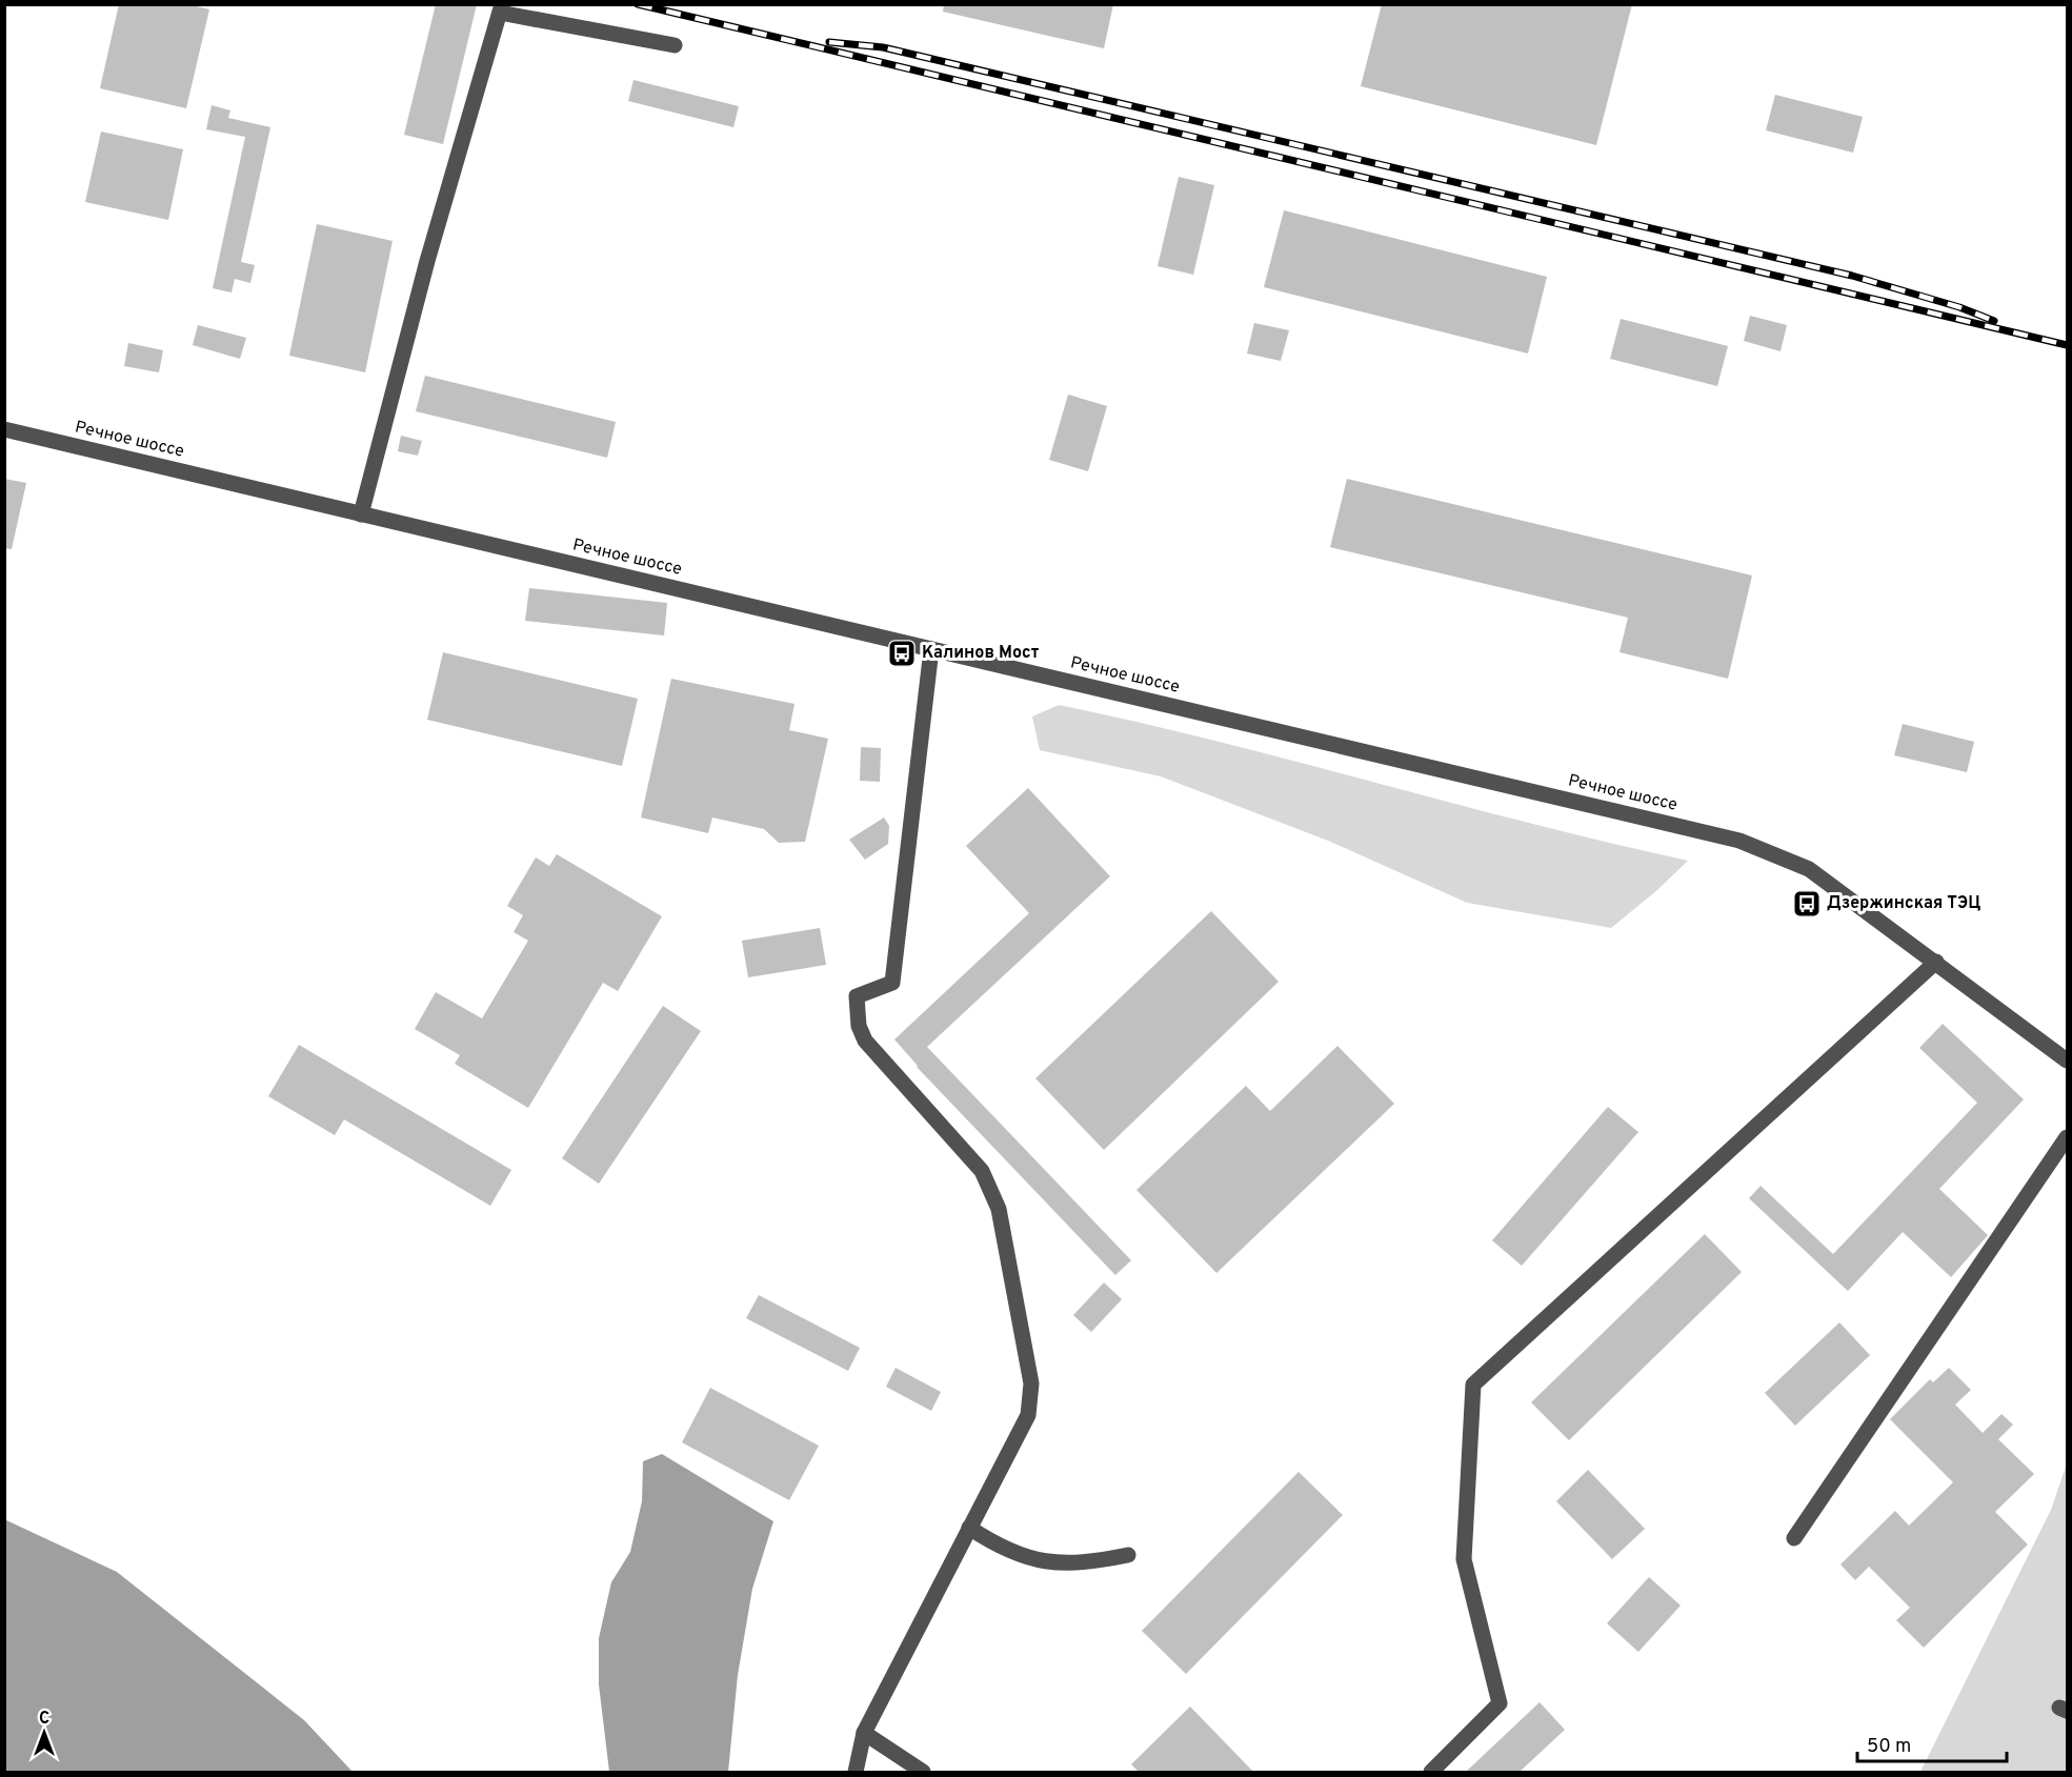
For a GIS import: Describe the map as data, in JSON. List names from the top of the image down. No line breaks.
{"streets":{"street":["Речное шоссе"]},"places":{"bus stop":["Калинов Мост","Дзержинская ТЭЦ"]},"scale_bar":"50 m","north":"top"}
